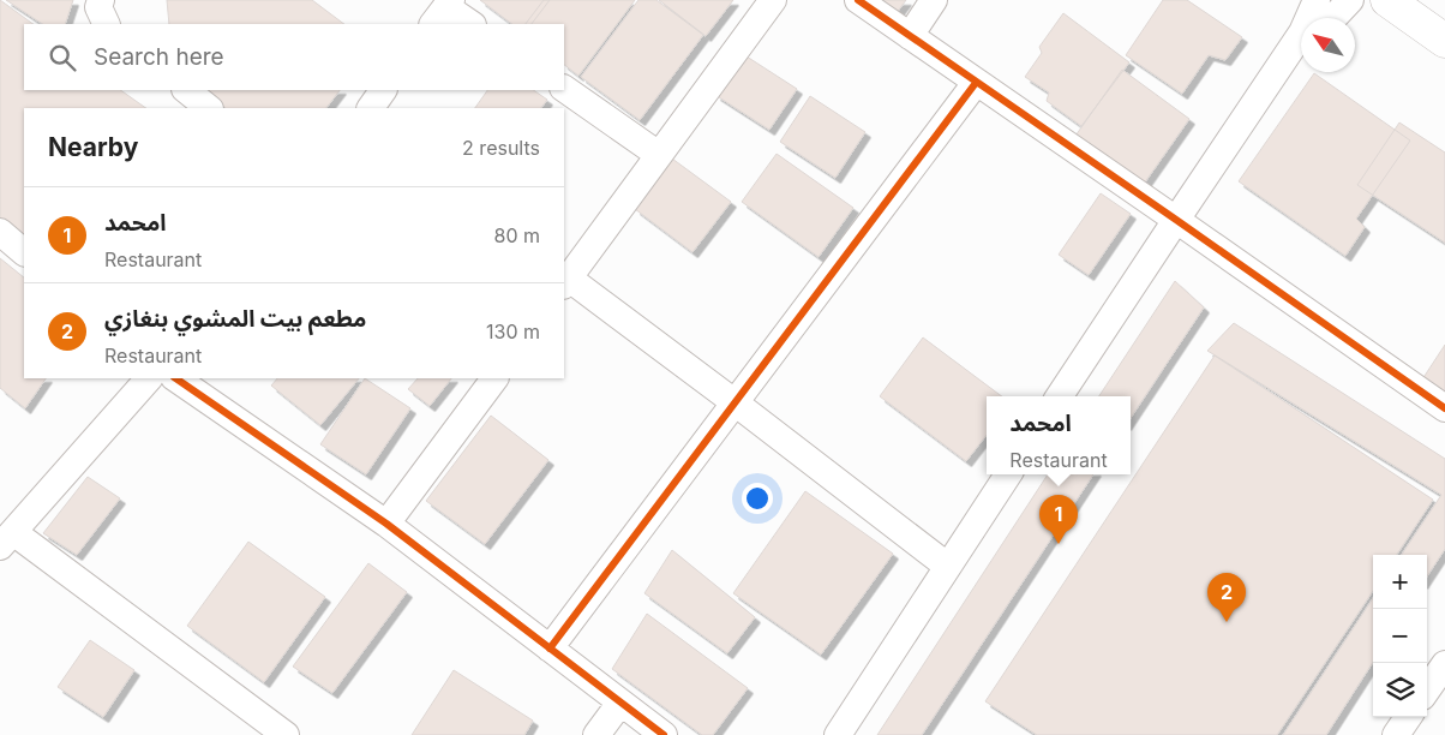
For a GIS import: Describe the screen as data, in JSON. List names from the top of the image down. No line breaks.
{"north":"top left","page":{"search":"Search here","heading":["Nearby","2 results"],"list":[{"mark":"1","name":"امحمد","note":"Restaurant","value":"80 m"},{"mark":"2","name":"مطعم بيت المشوي بنغازي","note":"Restaurant","value":"130 m"}],"popup":["امحمد","Restaurant"],"pins":["1","2"],"map_buttons":["+","−"]}}
